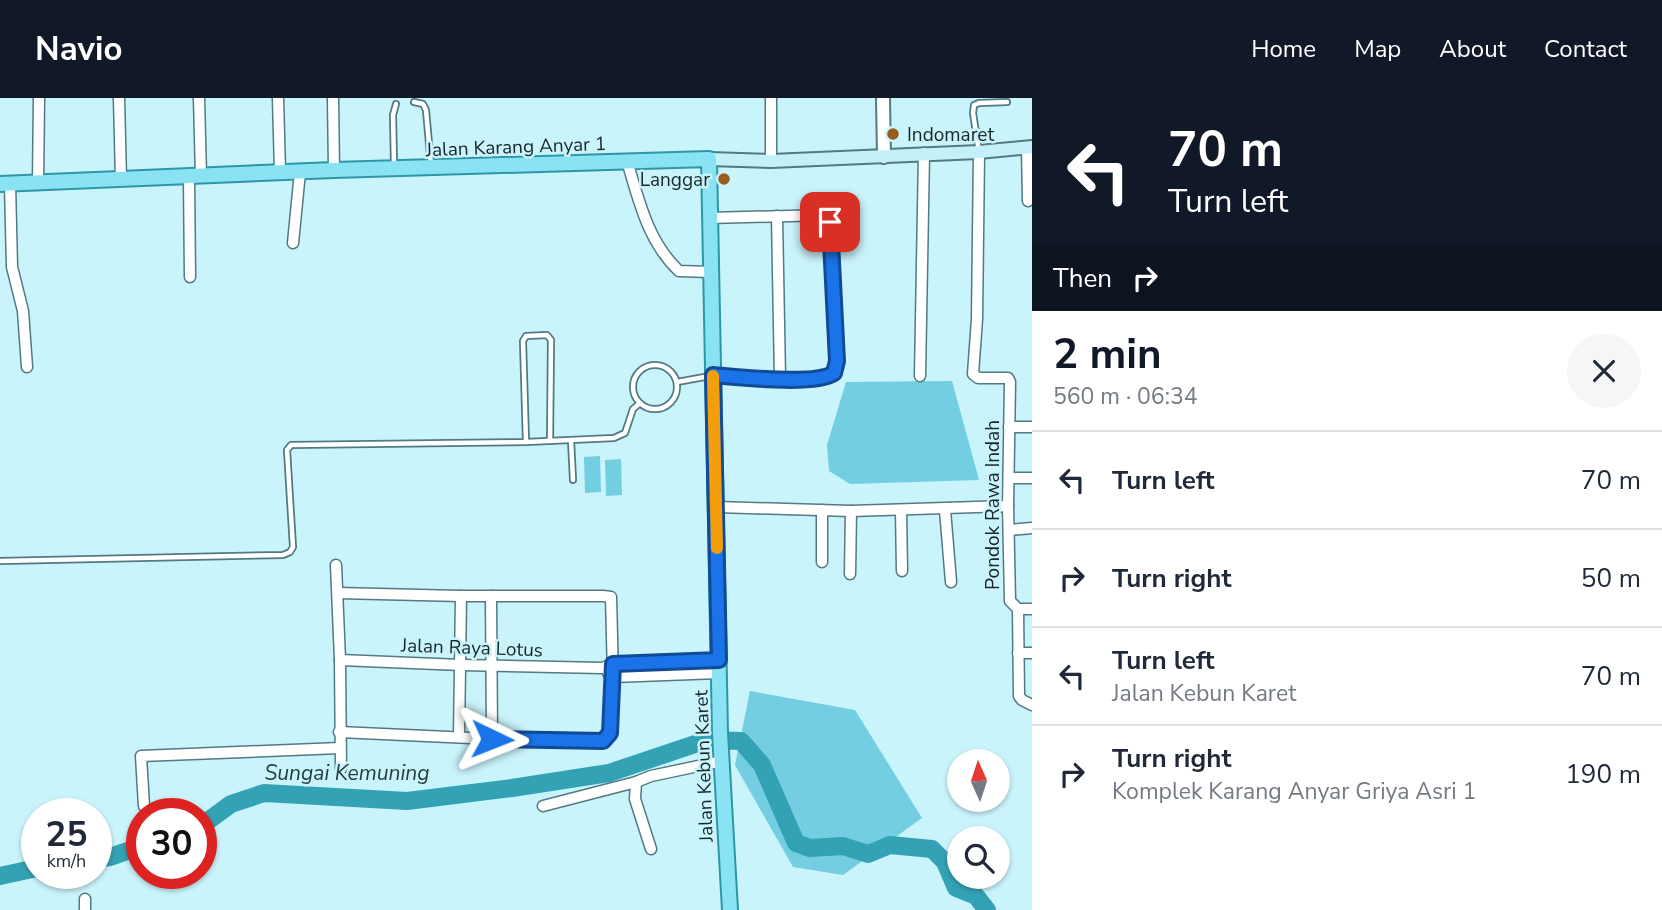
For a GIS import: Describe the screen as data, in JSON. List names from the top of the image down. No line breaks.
{"streets":{"main road":["Jalan Karang Anyar 1","Jalan Kebun Karet"],"street":["Pondok Rawa Indah","Jalan Raya Lotus"]},"crossings":[["Jalan Karang Anyar 1","Pondok Rawa Indah"],["Jalan Karang Anyar 1","Jalan Kebun Karet"]],"water":["Sungai Kemuning"],"places":["Indomaret","Langgar"],"north":"top","page":{"header":"Navio","nav":["Home","Map","About","Contact"],"turn":["70 m","Turn left"],"then":"Then","heading":["2 min","560 m · 06:34"],"list":[{"name":"Turn left","value":"70 m"},{"name":"Turn right","value":"50 m"},{"name":"Turn left","note":"Jalan Kebun Karet","value":"70 m"},{"name":"Turn right","note":"Komplek Karang Anyar Griya Asri 1","value":"190 m"}],"speed":"25 km/h","limit":"30"}}
